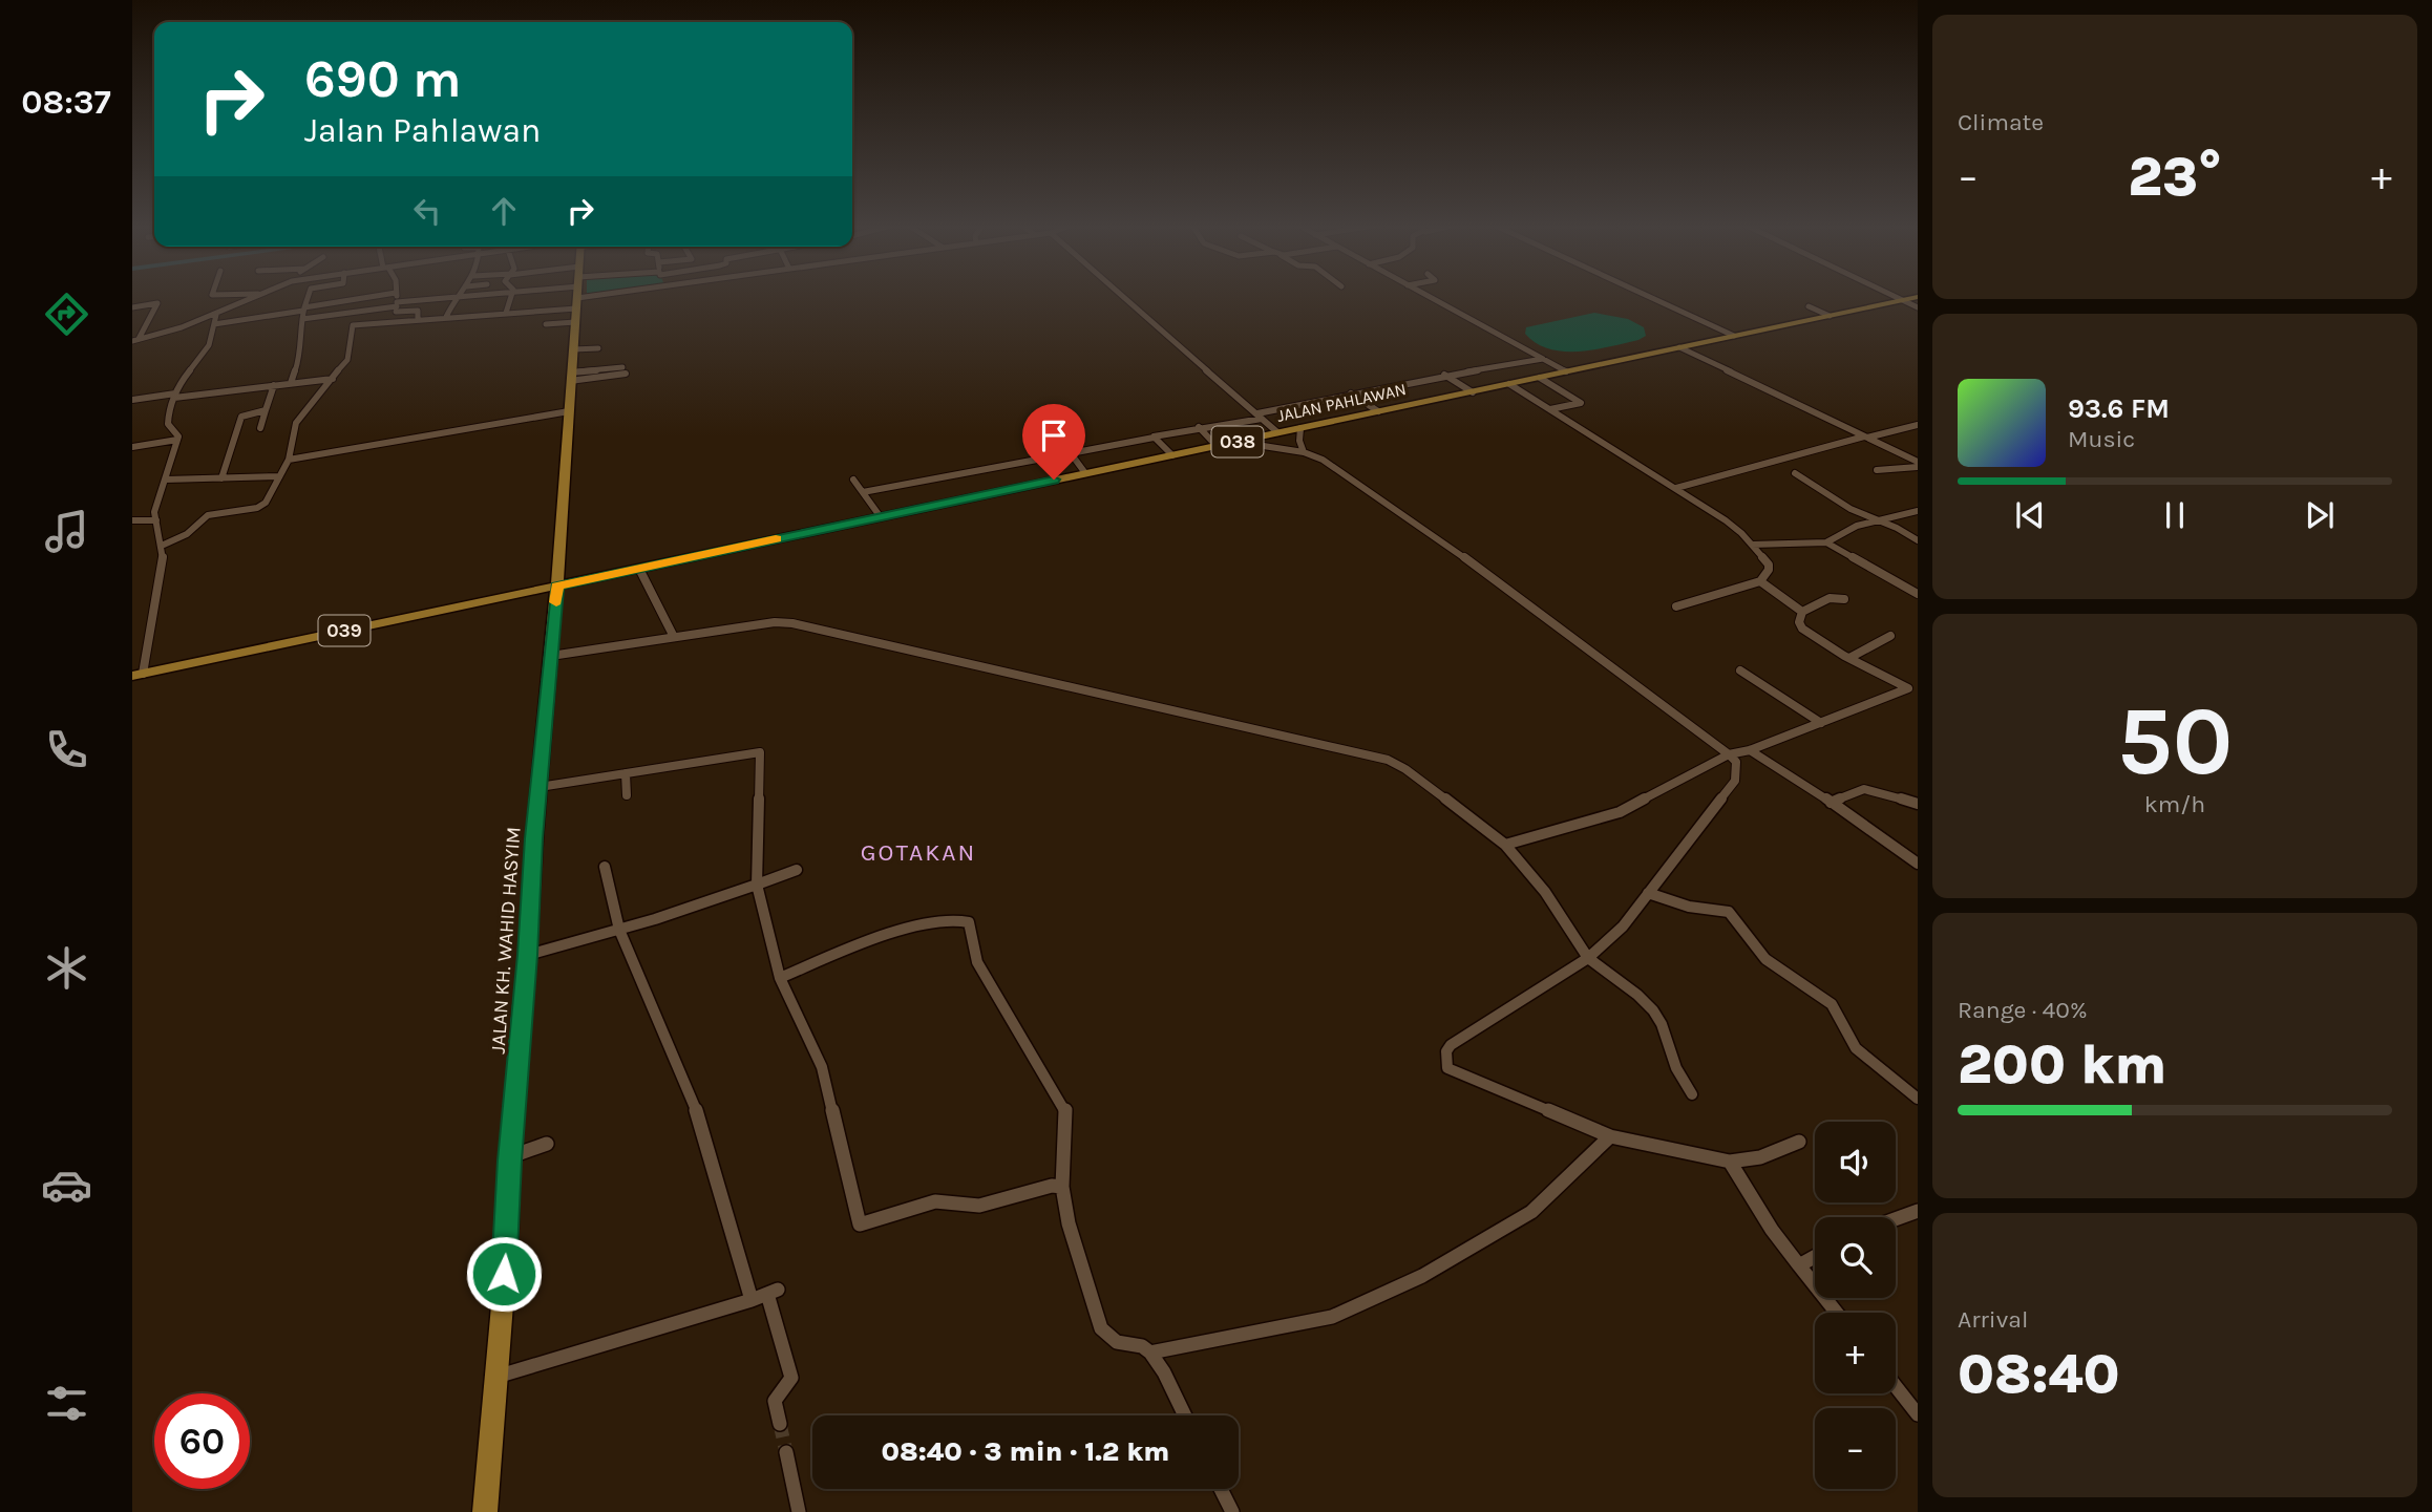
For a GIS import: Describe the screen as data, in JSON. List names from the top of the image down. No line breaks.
{"streets":{"main road":["JALAN PAHLAWAN","038","039","JALAN KH. WAHID HASYIM"]},"crossings":[["JALAN PAHLAWAN","039"],["JALAN PAHLAWAN","JALAN KH. WAHID HASYIM"],["039","JALAN KH. WAHID HASYIM"]],"districts":["GOTAKAN"],"page":{"tabs":"08:37","tile":["Climate",["50","km/h"],["Range · 40%","200 km"],["Arrival","08:40"]],"turn":["690 m","Jalan Pahlawan"],"heat":["−","23°","+"],"song":["93.6 FM","Music"],"map_buttons":["+","−"],"limit":"60","trip":"08:40 · 3 min · 1.2 km"}}
